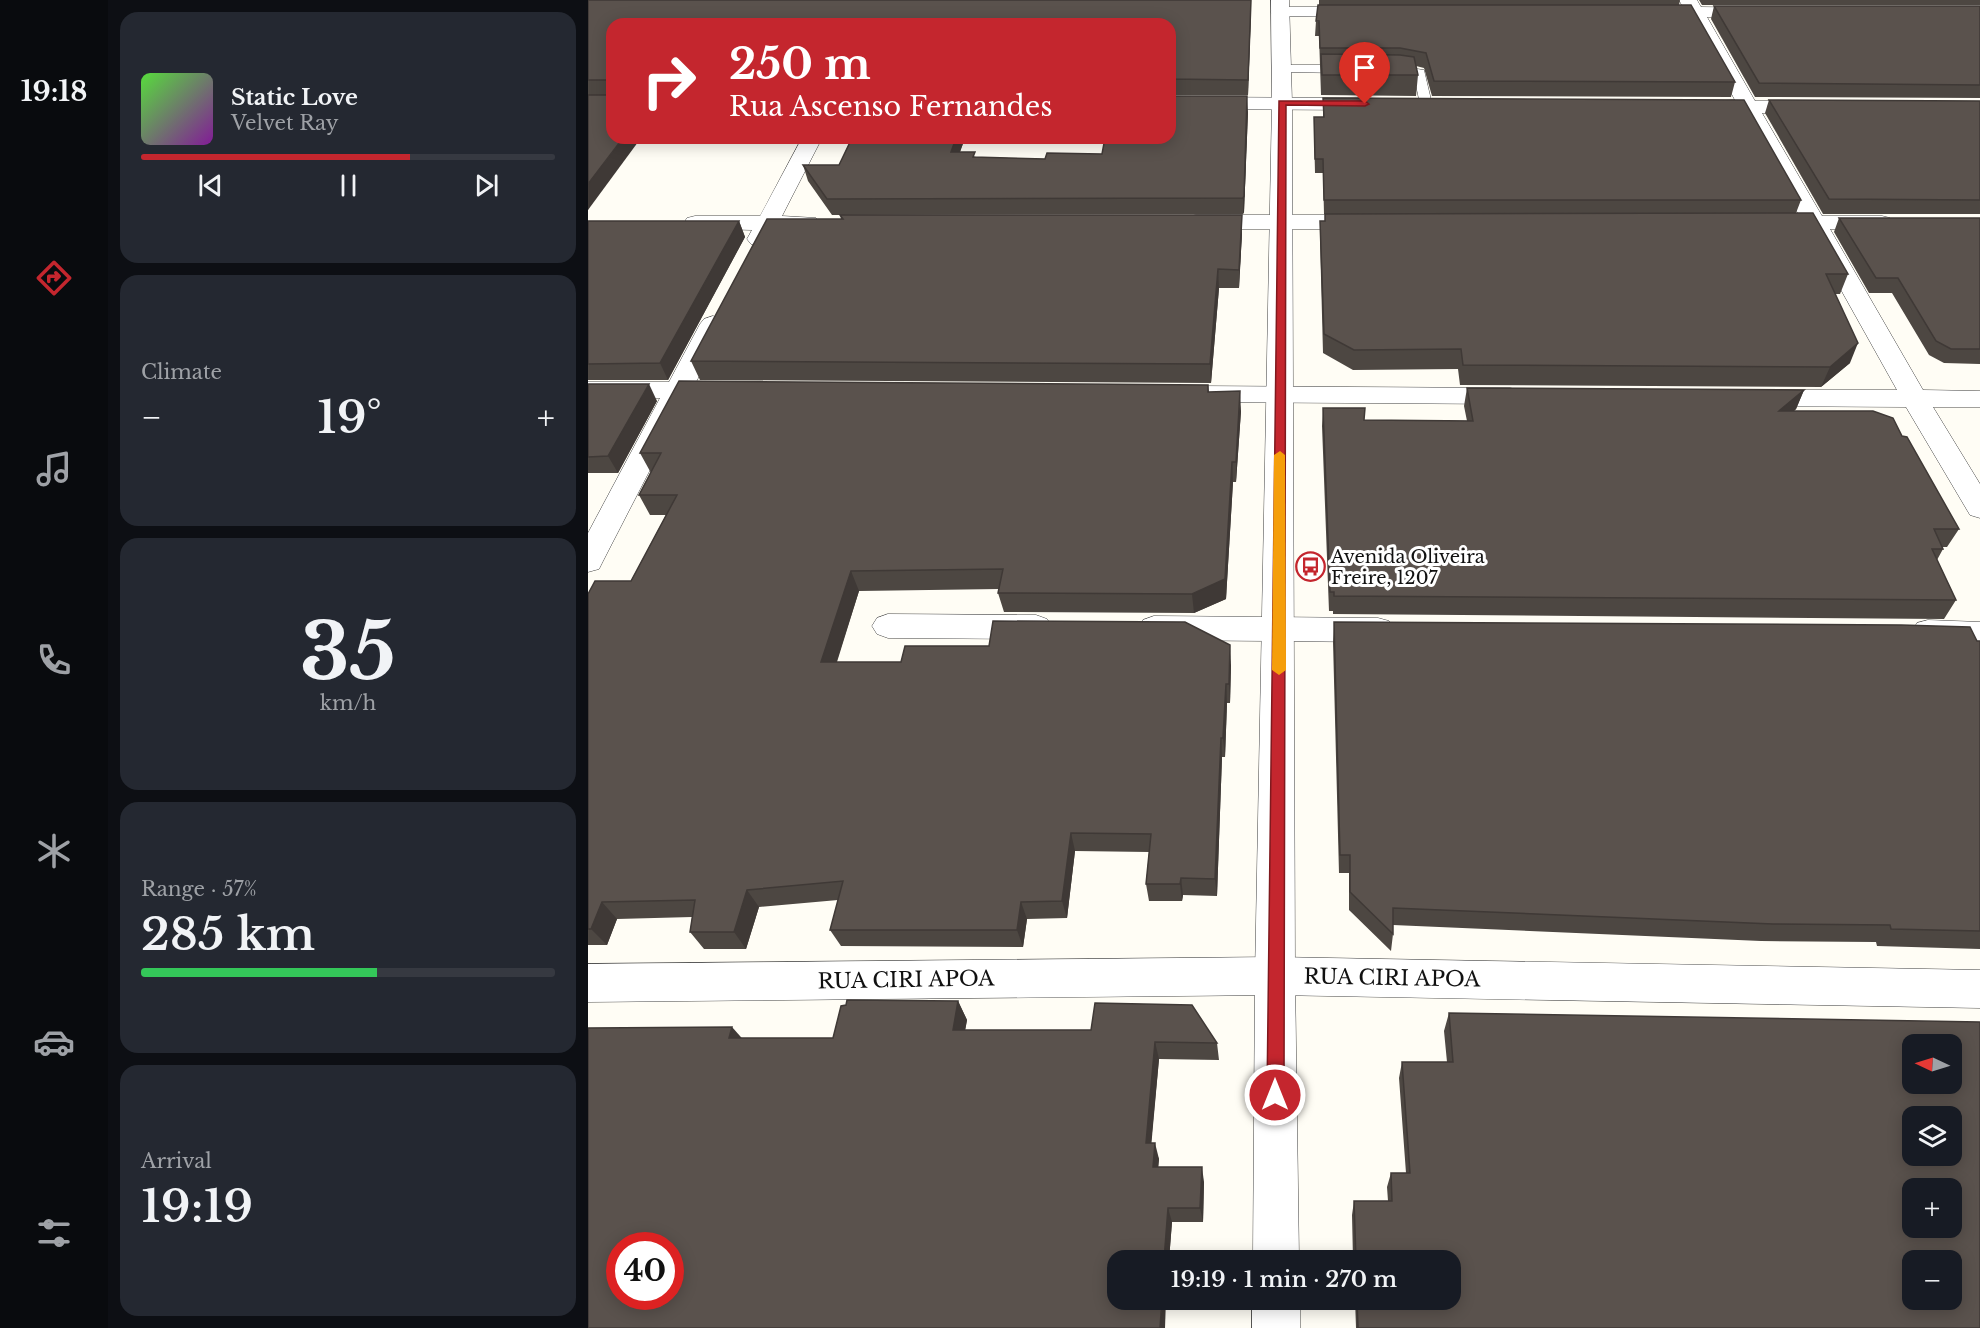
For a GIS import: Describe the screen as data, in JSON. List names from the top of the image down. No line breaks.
{"streets":{"street":["RUA CIRI APOA"]},"places":{"bus stop":["Avenida Oliveira Freire, 1207"]},"north":"left","page":{"tabs":"19:18","turn":["250 m","Rua Ascenso Fernandes"],"song":["Static Love","Velvet Ray"],"tile":["Climate",["35","km/h"],["Range · 57%","285 km"],["Arrival","19:19"]],"heat":["−","19°","+"],"map_buttons":["+","−"],"limit":"40","trip":"19:19 · 1 min · 270 m"}}
